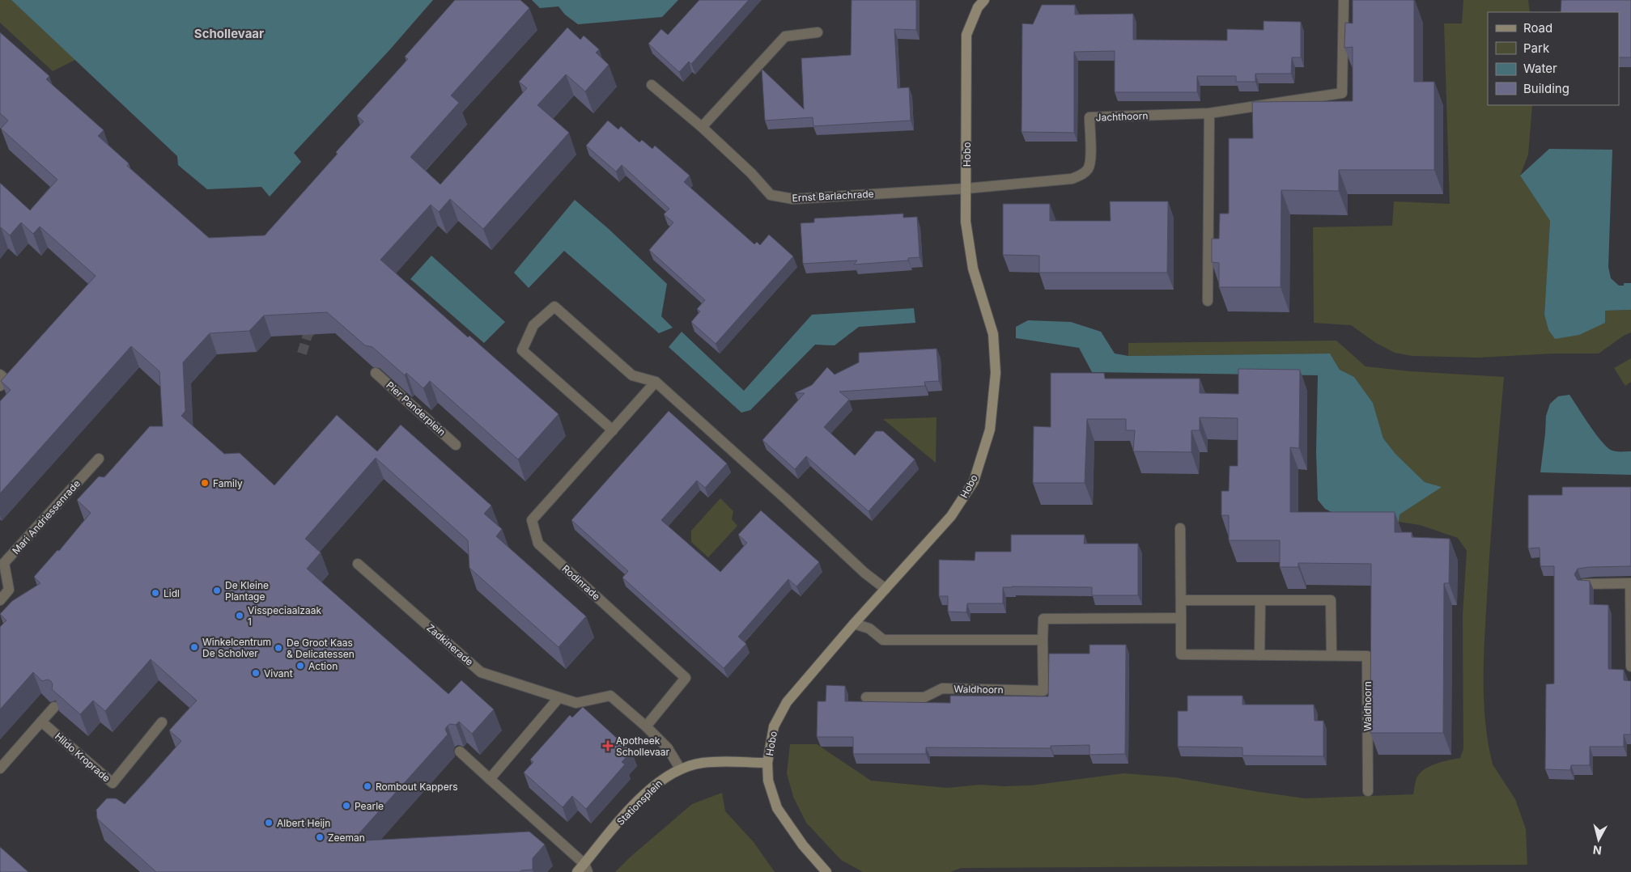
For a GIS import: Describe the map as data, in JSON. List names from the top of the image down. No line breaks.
{"streets":{"street":["Jachthoorn","Hobo","Ernst Barlachrade","Pier Panderplein","Mari Andriessenrade","Rodinrade","Zadkinerade","Waldhoorn","Hildo Kroprade","Stationsplein"]},"crossings":[["Jachthoorn","Hobo"],["Jachthoorn","Ernst Barlachrade"],["Hobo","Ernst Barlachrade"],["Hobo","Stationsplein"],["Rodinrade","Zadkinerade"],["Zadkinerade","Stationsplein"]],"districts":["Schollevaar"],"places":{"other":["Family","De Kleine Plantage","Lidl","Visspeciaalzaak 1","Winkelcentrum De Scholver","De Groot Kaas & Delicatessen","Action","Vivant","Rombout Kappers","Pearle","Albert Heijn","Zeeman"],"health":["Apotheek Schollevaar"]},"legend":["Road","Park","Water","Building"],"north":"bottom"}
